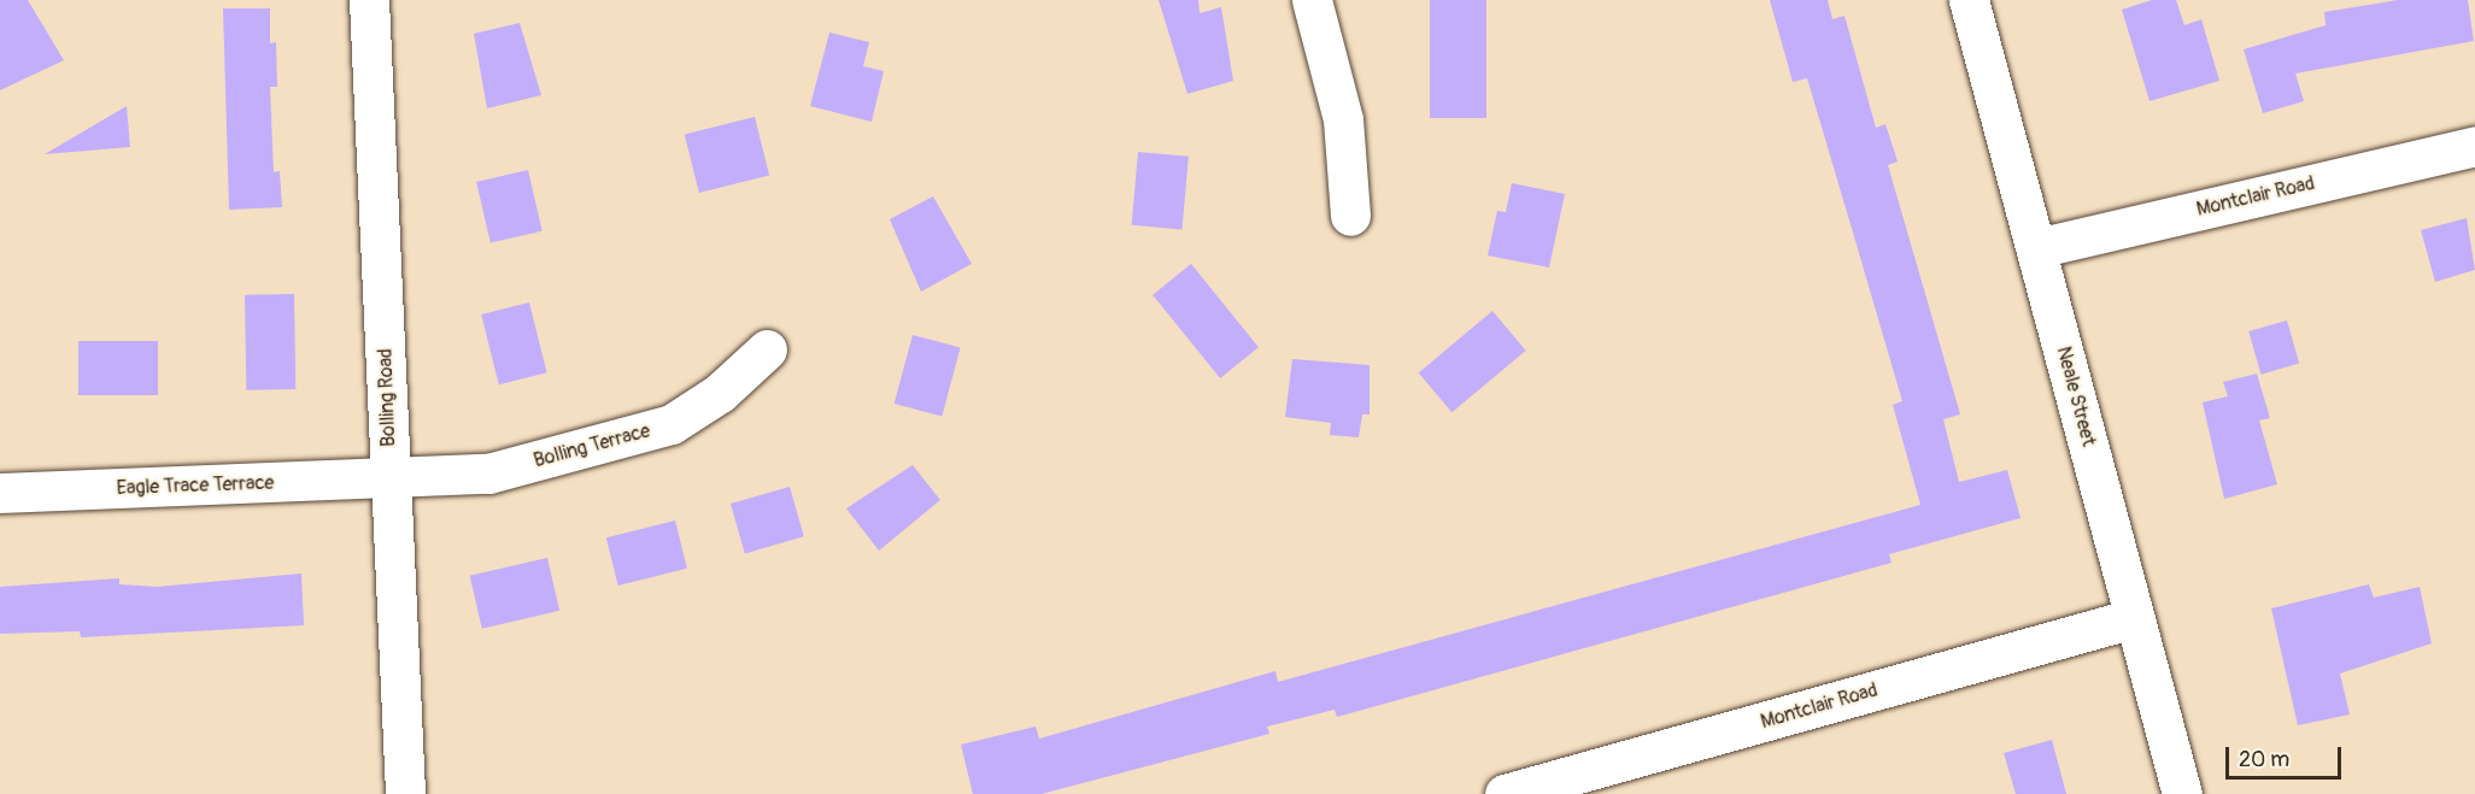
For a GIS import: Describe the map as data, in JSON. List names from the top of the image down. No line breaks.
{"streets":{"street":["Montclair Road","Neale Street","Bolling Road","Bolling Terrace","Eagle Trace Terrace"]},"crossings":[["Montclair Road","Neale Street"],["Bolling Road","Bolling Terrace"],["Bolling Road","Eagle Trace Terrace"],["Bolling Terrace","Eagle Trace Terrace"]],"scale_bar":"20 m"}
